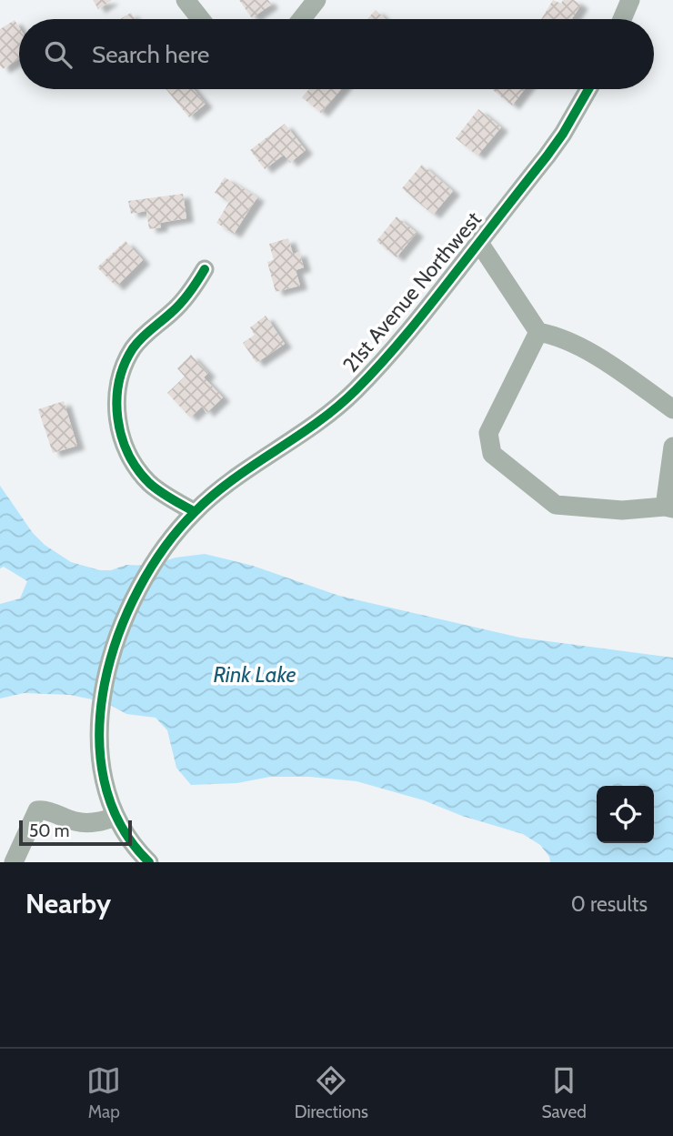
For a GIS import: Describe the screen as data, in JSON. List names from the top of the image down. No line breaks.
{"streets":{"street":["21st Avenue Northwest"]},"water":["Rink Lake"],"scale_bar":"50 m","page":{"search":"Search here","scale":"50 m","heading":["Nearby","0 results"],"nav":["Map","Directions","Saved"]}}
